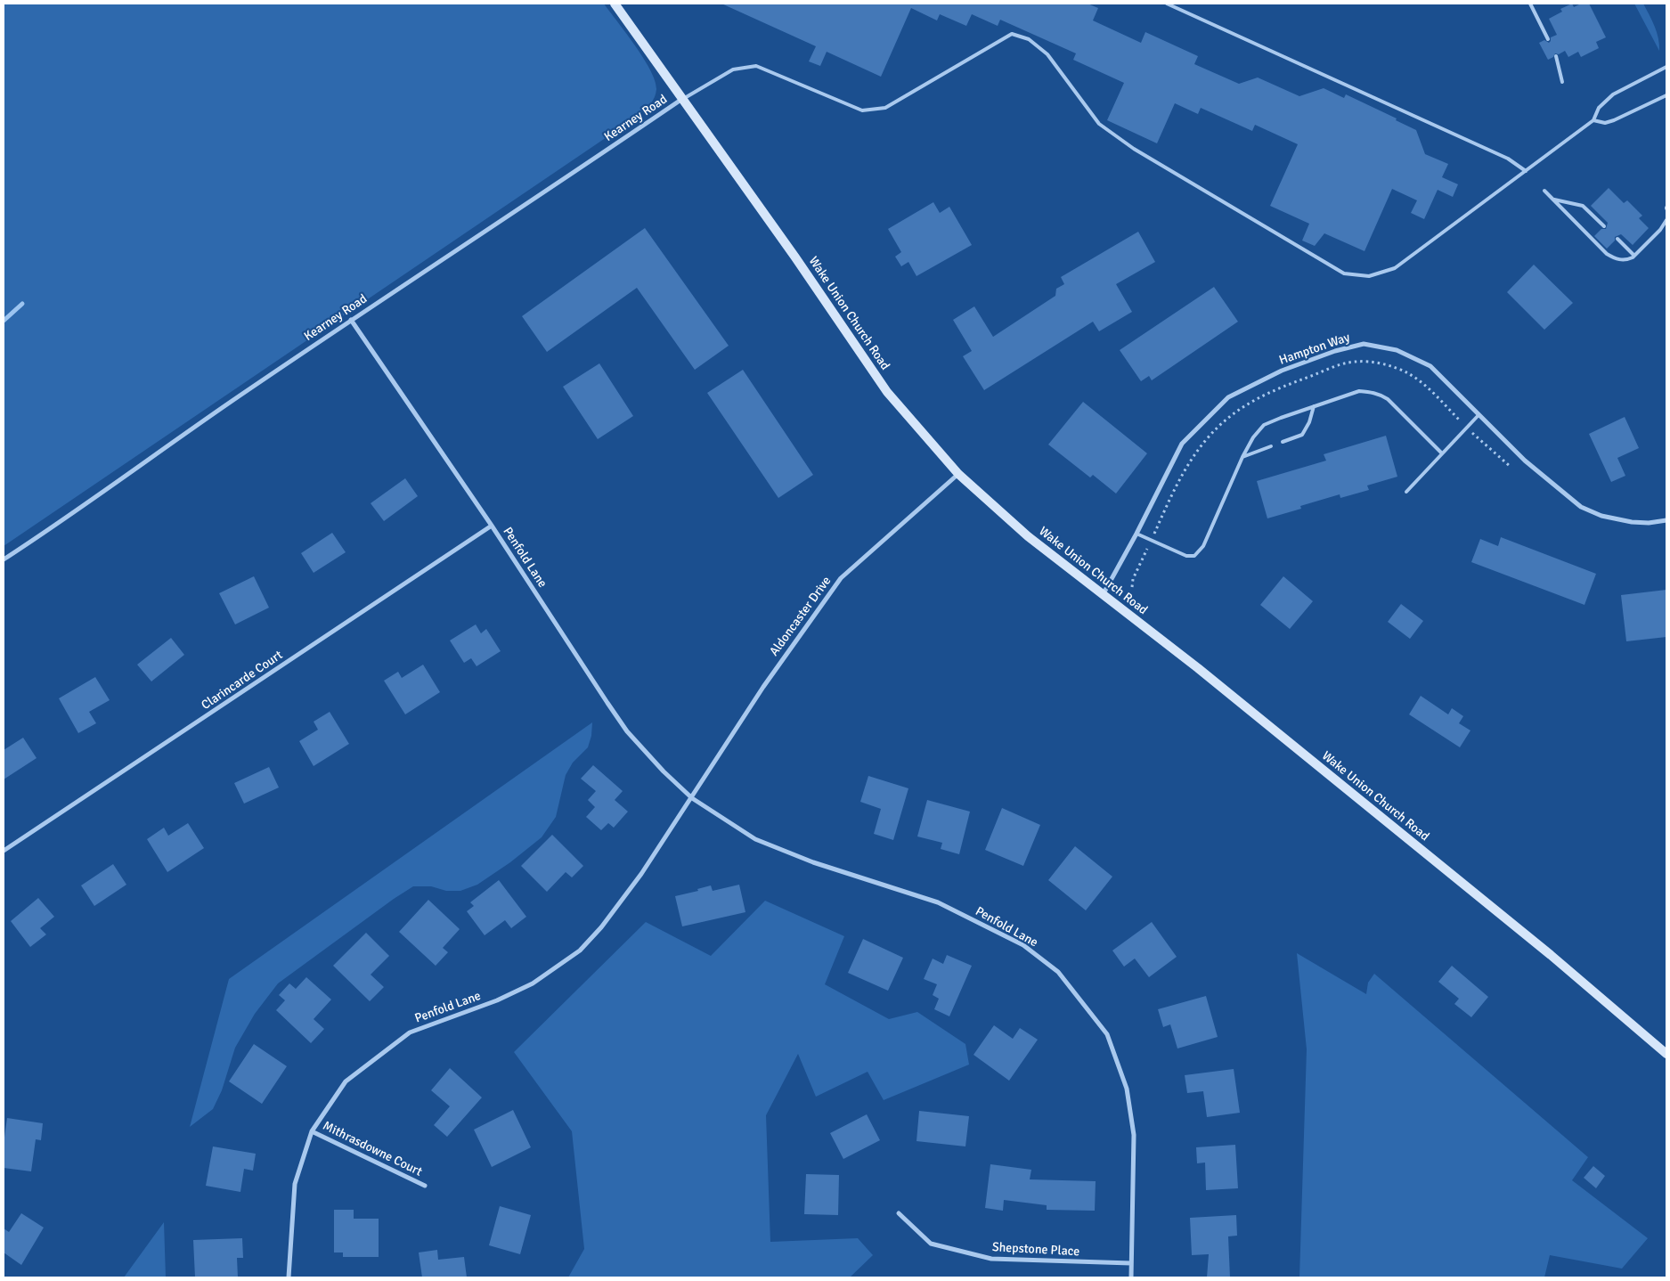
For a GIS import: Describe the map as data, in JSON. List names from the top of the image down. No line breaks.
{"streets":{"street":["Kearney Road","Wake Union Church Road","Hampton Way","Penfold Lane","Aldoncaster Drive","Clarincarde Court","Mithrasdowne Court","Shepstone Place"]},"crossings":[["Kearney Road","Wake Union Church Road"],["Kearney Road","Penfold Lane"],["Wake Union Church Road","Hampton Way"],["Wake Union Church Road","Aldoncaster Drive"],["Penfold Lane","Aldoncaster Drive"],["Penfold Lane","Clarincarde Court"],["Penfold Lane","Mithrasdowne Court"],["Penfold Lane","Shepstone Place"]]}
